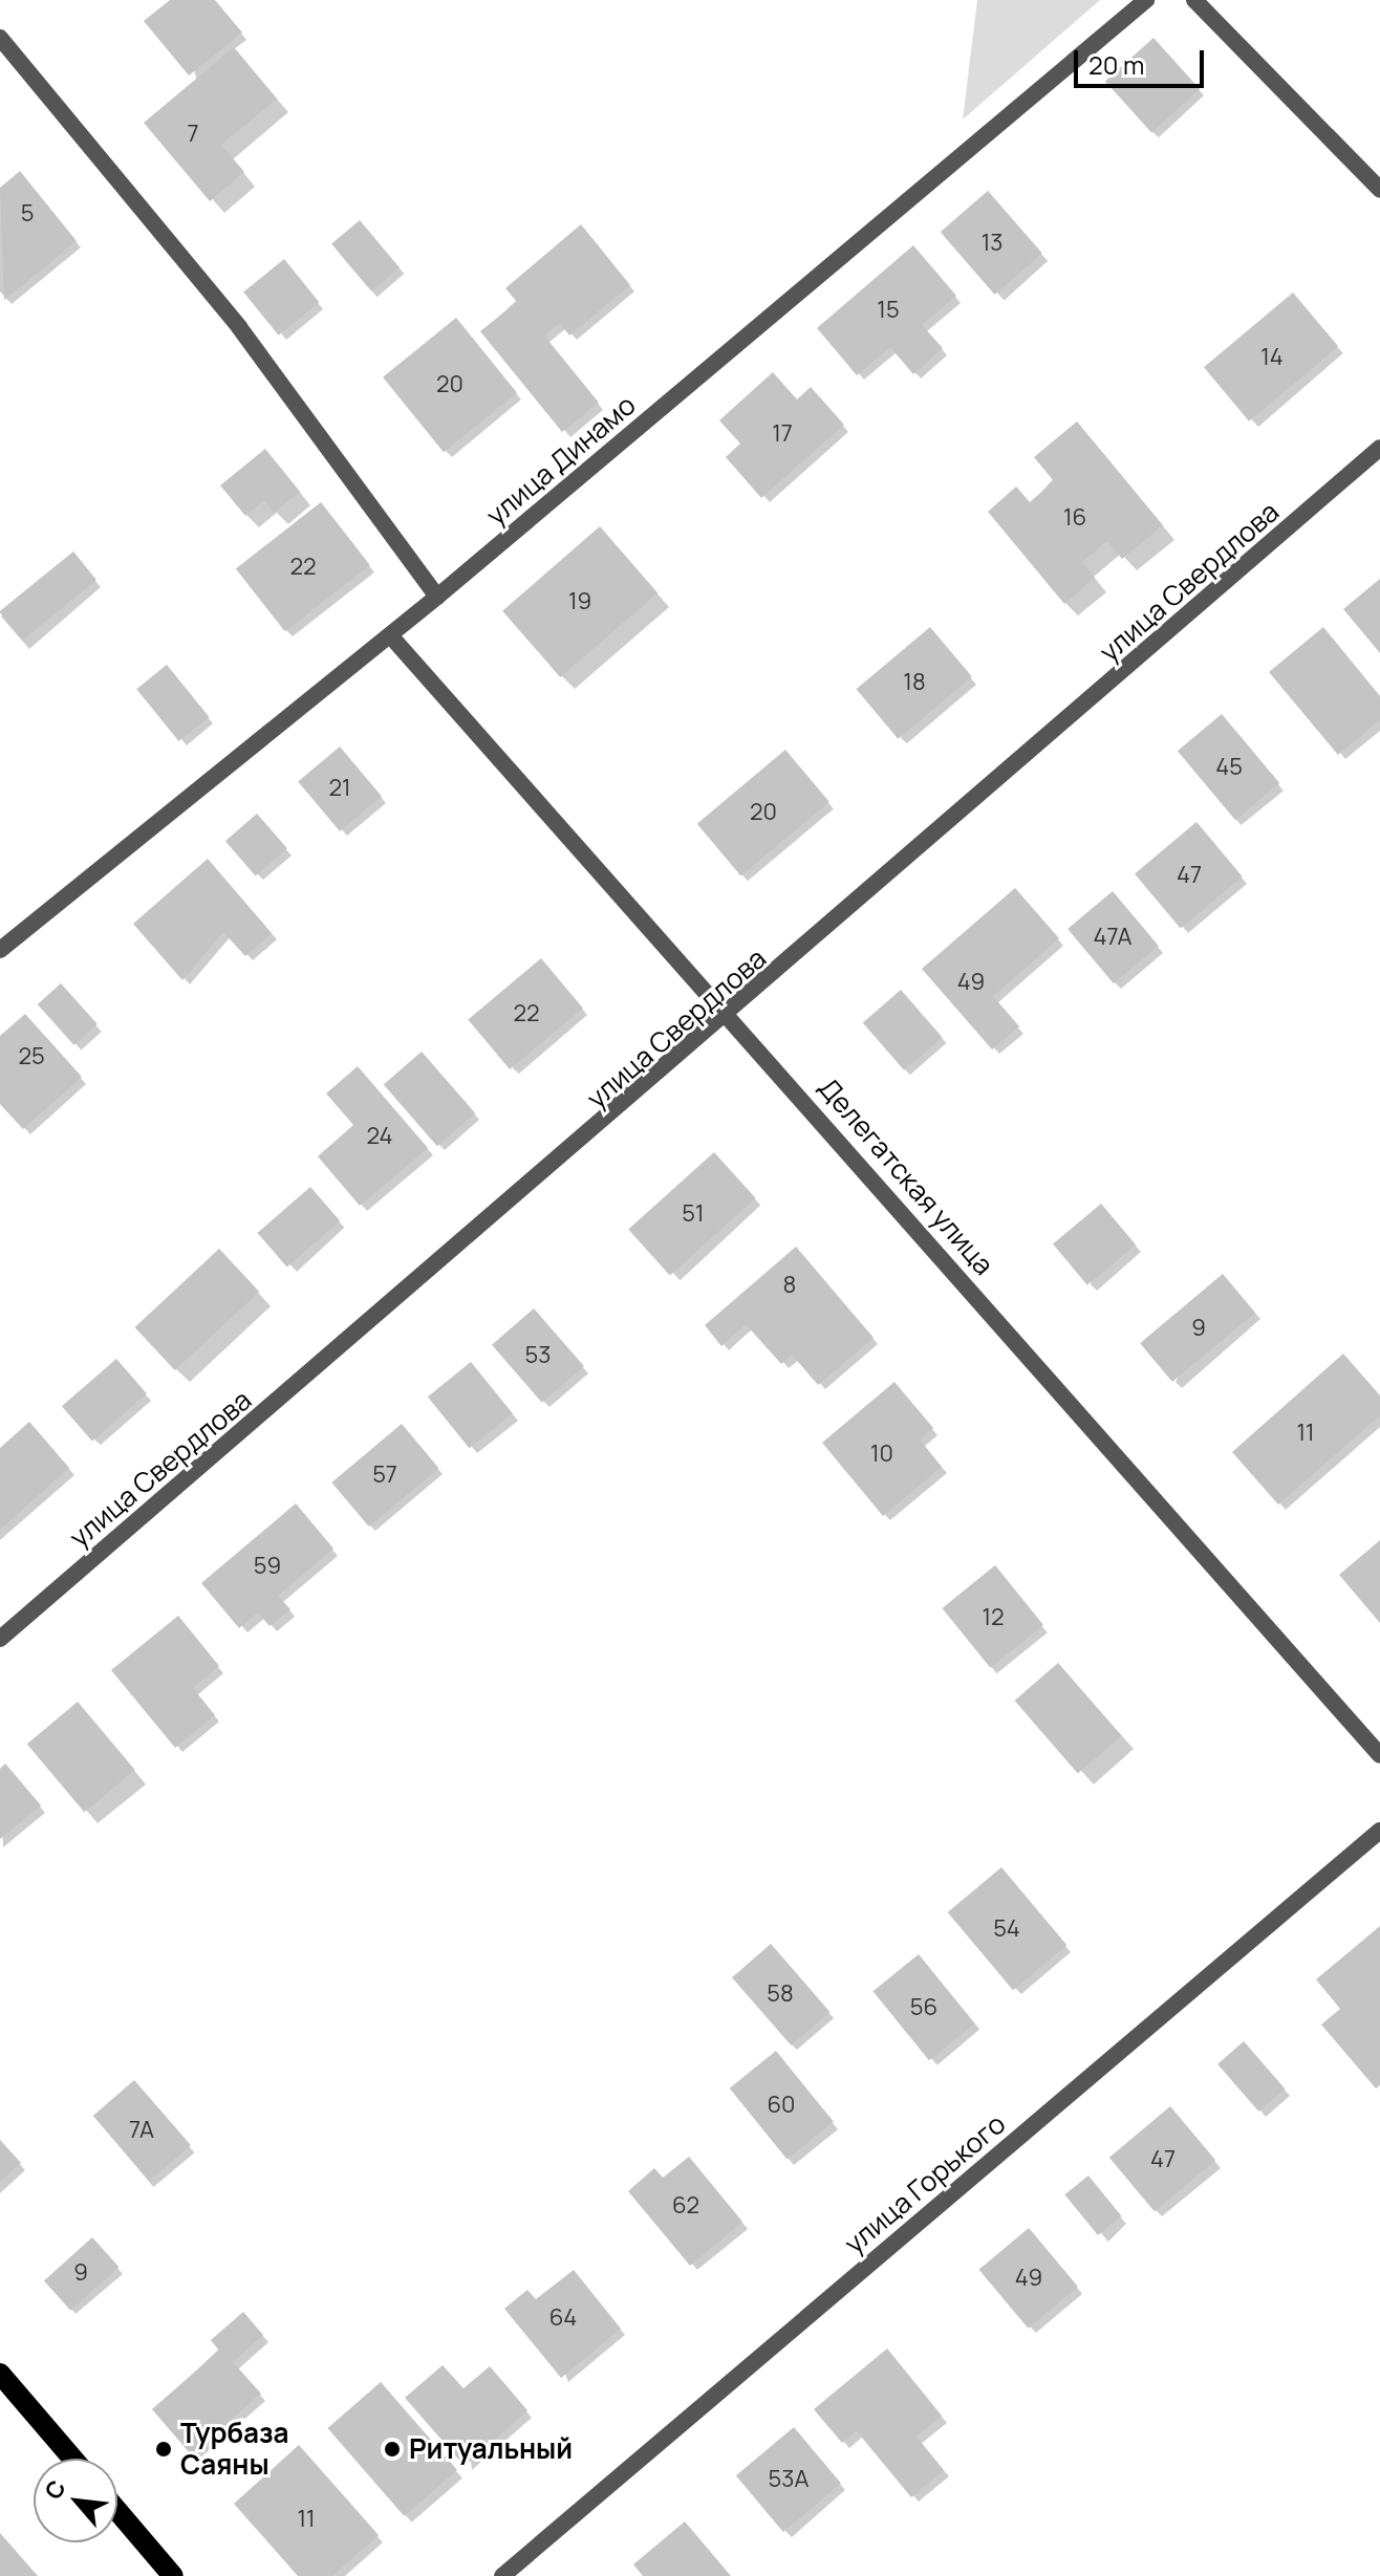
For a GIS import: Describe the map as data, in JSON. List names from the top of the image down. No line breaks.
{"streets":{"street":["улица Динамо","улица Свердлова","Делегатская улица","улица Горького"]},"crossings":[["улица Динамо","Делегатская улица"],["улица Свердлова","Делегатская улица"]],"places":["Турбаза Саяны","Ритуальный"],"house_numbers":["7","5","13","15","14","20","17","16","22","19","18","45","21","20","47","47А","49","22","25","24","51","8","9","53","11","10","57","59","12","54","58","56","60","7А","47","62","9","49","64","53А","11"],"scale_bar":"20 m","north":"top left"}
